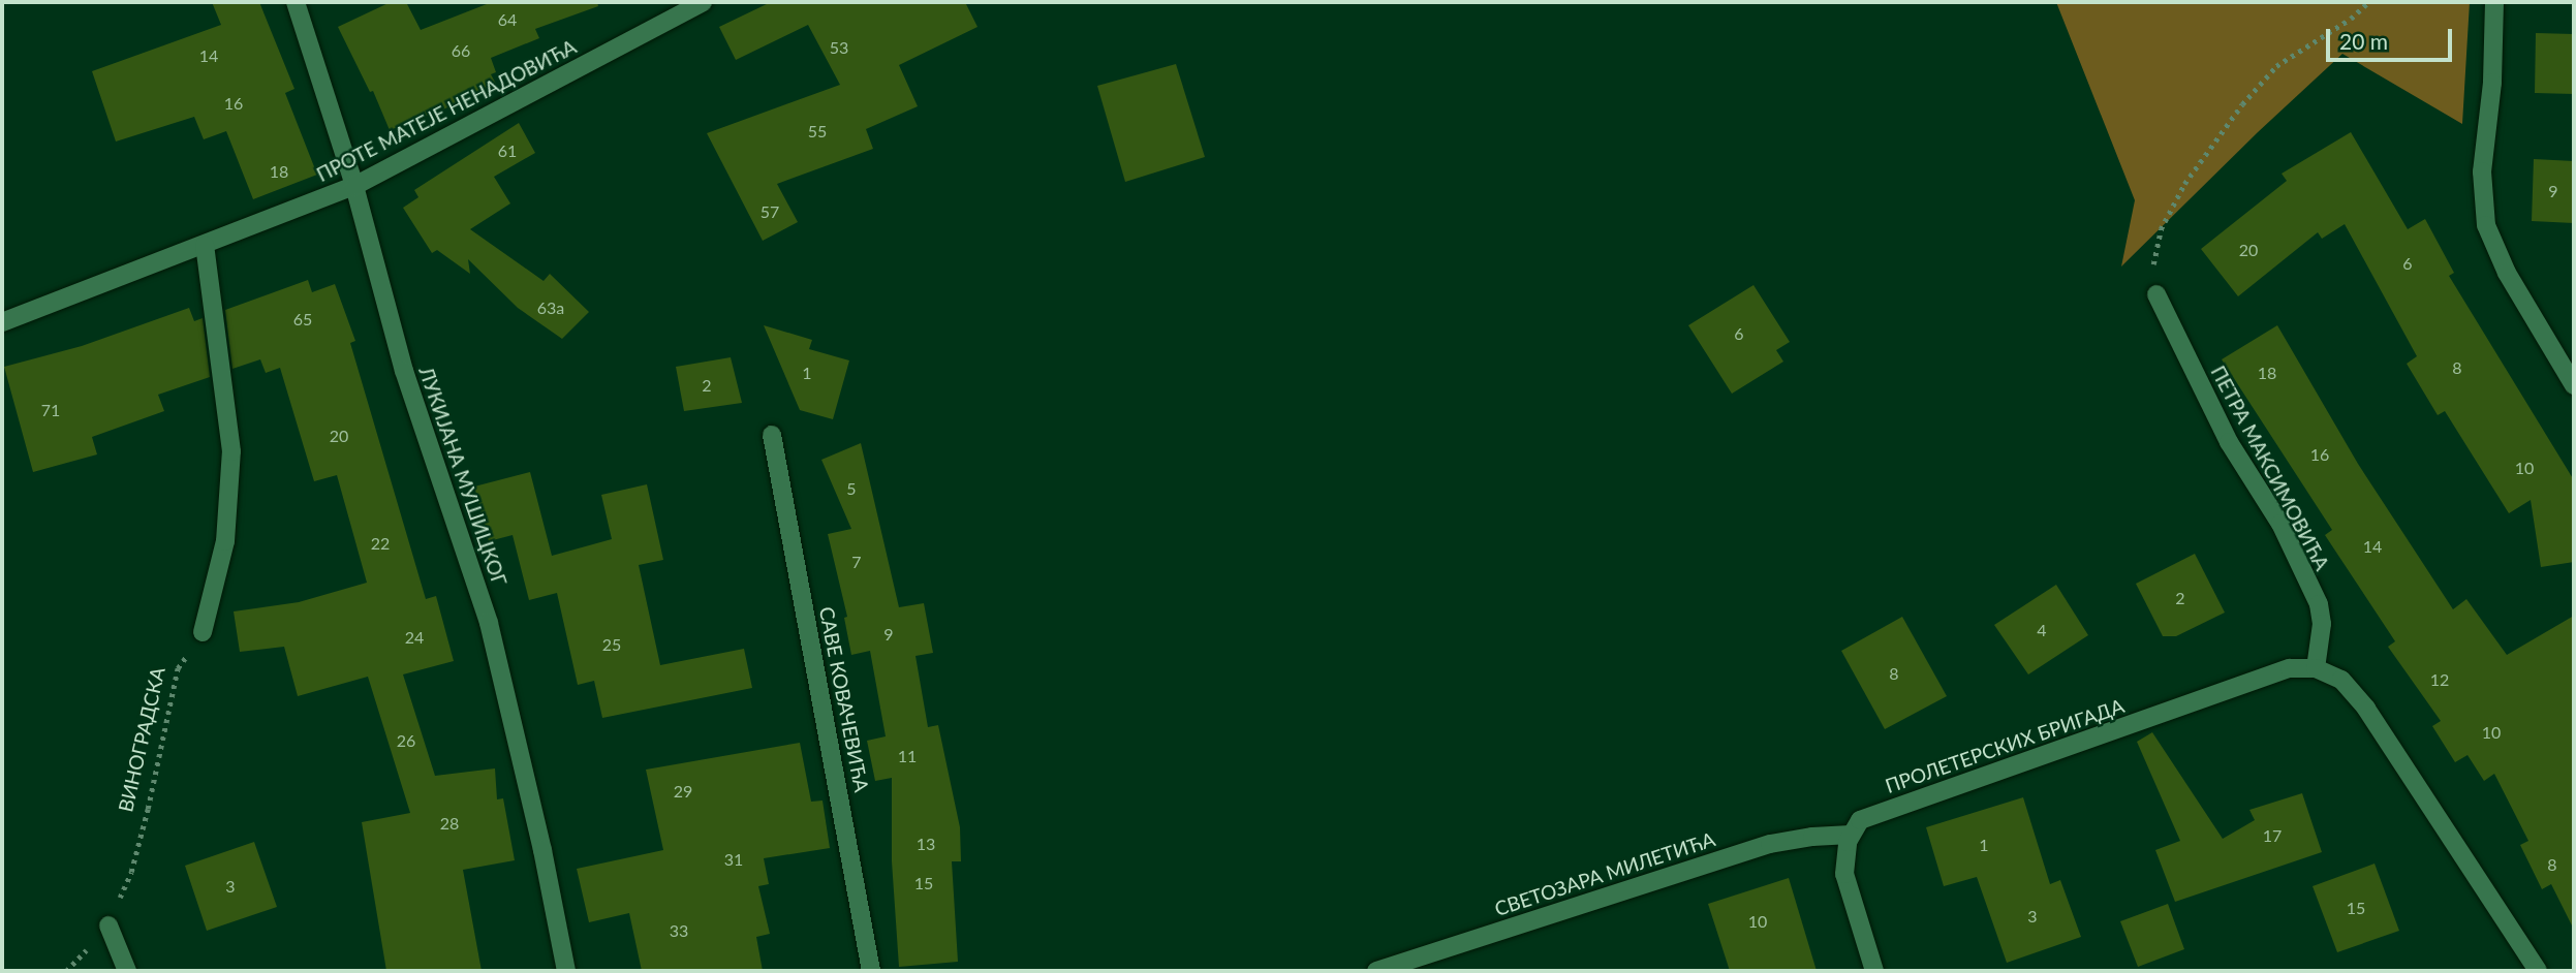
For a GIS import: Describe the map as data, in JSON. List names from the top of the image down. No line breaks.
{"streets":{"street":["ПРОТЕ МАТЕЈЕ НЕНАДОВИЋА","ПЕТРА МАКСИМОВИЋА","ЛУКИЈАНА МУШИЦКОГ","САВЕ КОВАЧЕВИЋА","ПРОЛЕТЕРСКИХ БРИГАДА","СВЕТОЗАРА МИЛЕТИЋА"],"path":["ВИНОГРАДСКА"]},"crossings":[["ПРОТЕ МАТЕЈЕ НЕНАДОВИЋА","ЛУКИЈАНА МУШИЦКОГ"],["ПЕТРА МАКСИМОВИЋА","ПРОЛЕТЕРСКИХ БРИГАДА"],["ПРОЛЕТЕРСКИХ БРИГАДА","СВЕТОЗАРА МИЛЕТИЋА"]],"house_numbers":["64","53","66","14","16","55","61","18","9","57","20","6","63a","65","6","8","1","18","2","71","20","16","10","5","22","14","7","2","4","9","24","25","8","12","10","26","11","29","28","17","13","1","31","8","15","3","15","3","10","33"],"scale_bar":"20 m"}
